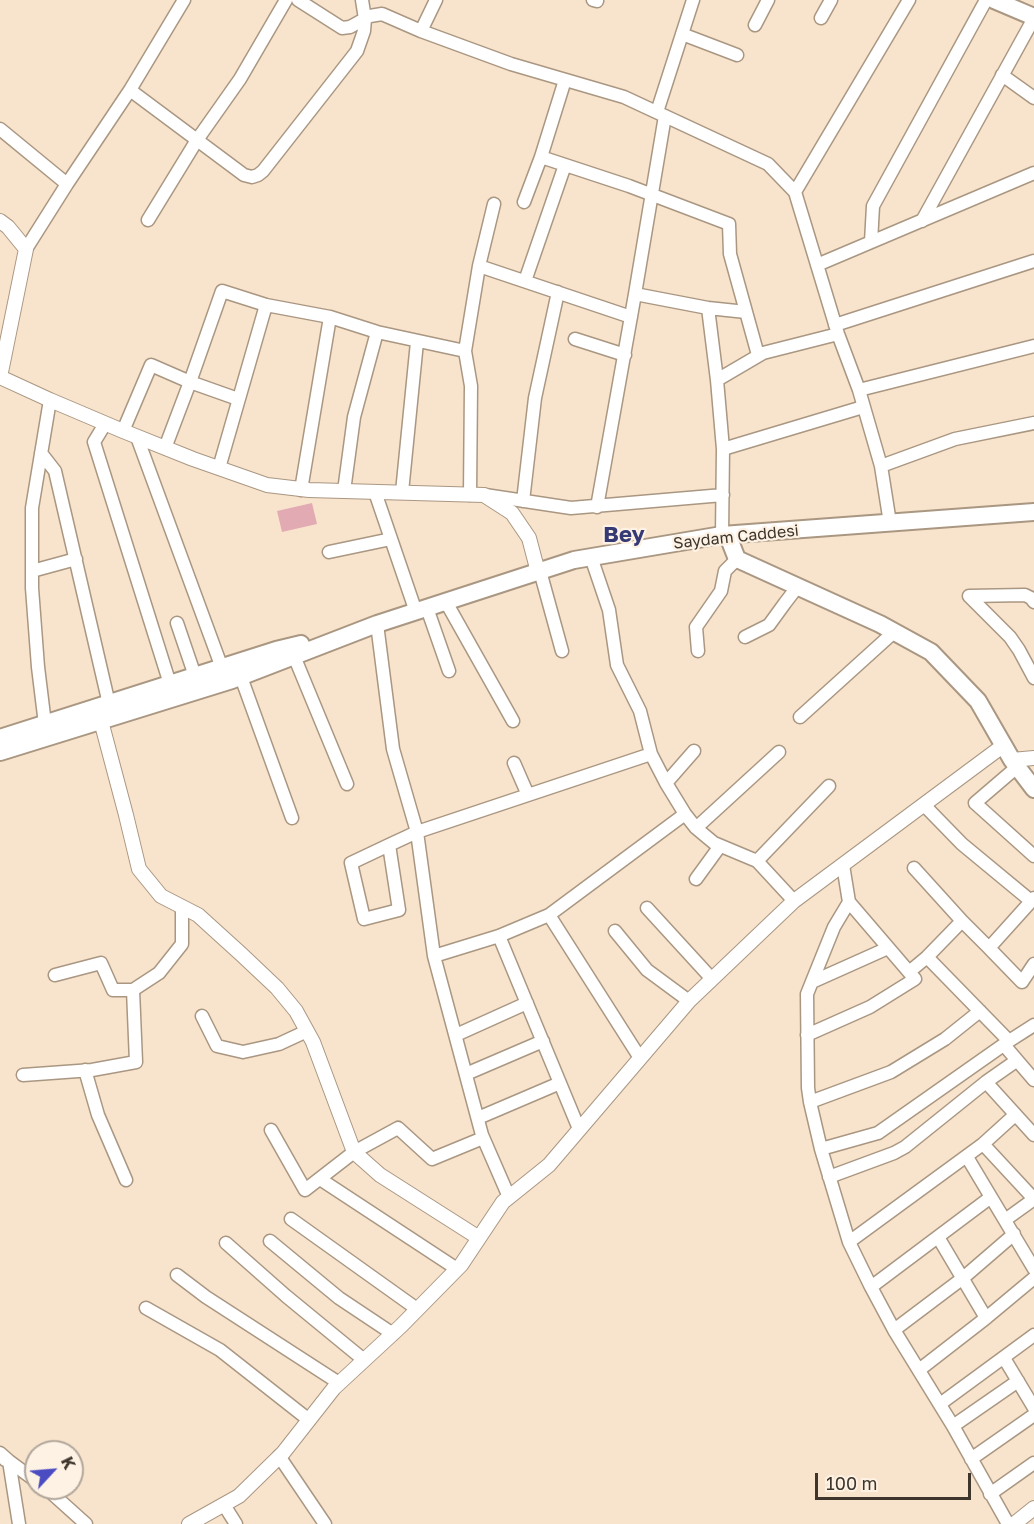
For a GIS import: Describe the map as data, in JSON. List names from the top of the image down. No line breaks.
{"streets":{"main road":["Saydam Caddesi"]},"districts":["Bey"],"scale_bar":"100 m","north":"top right"}
